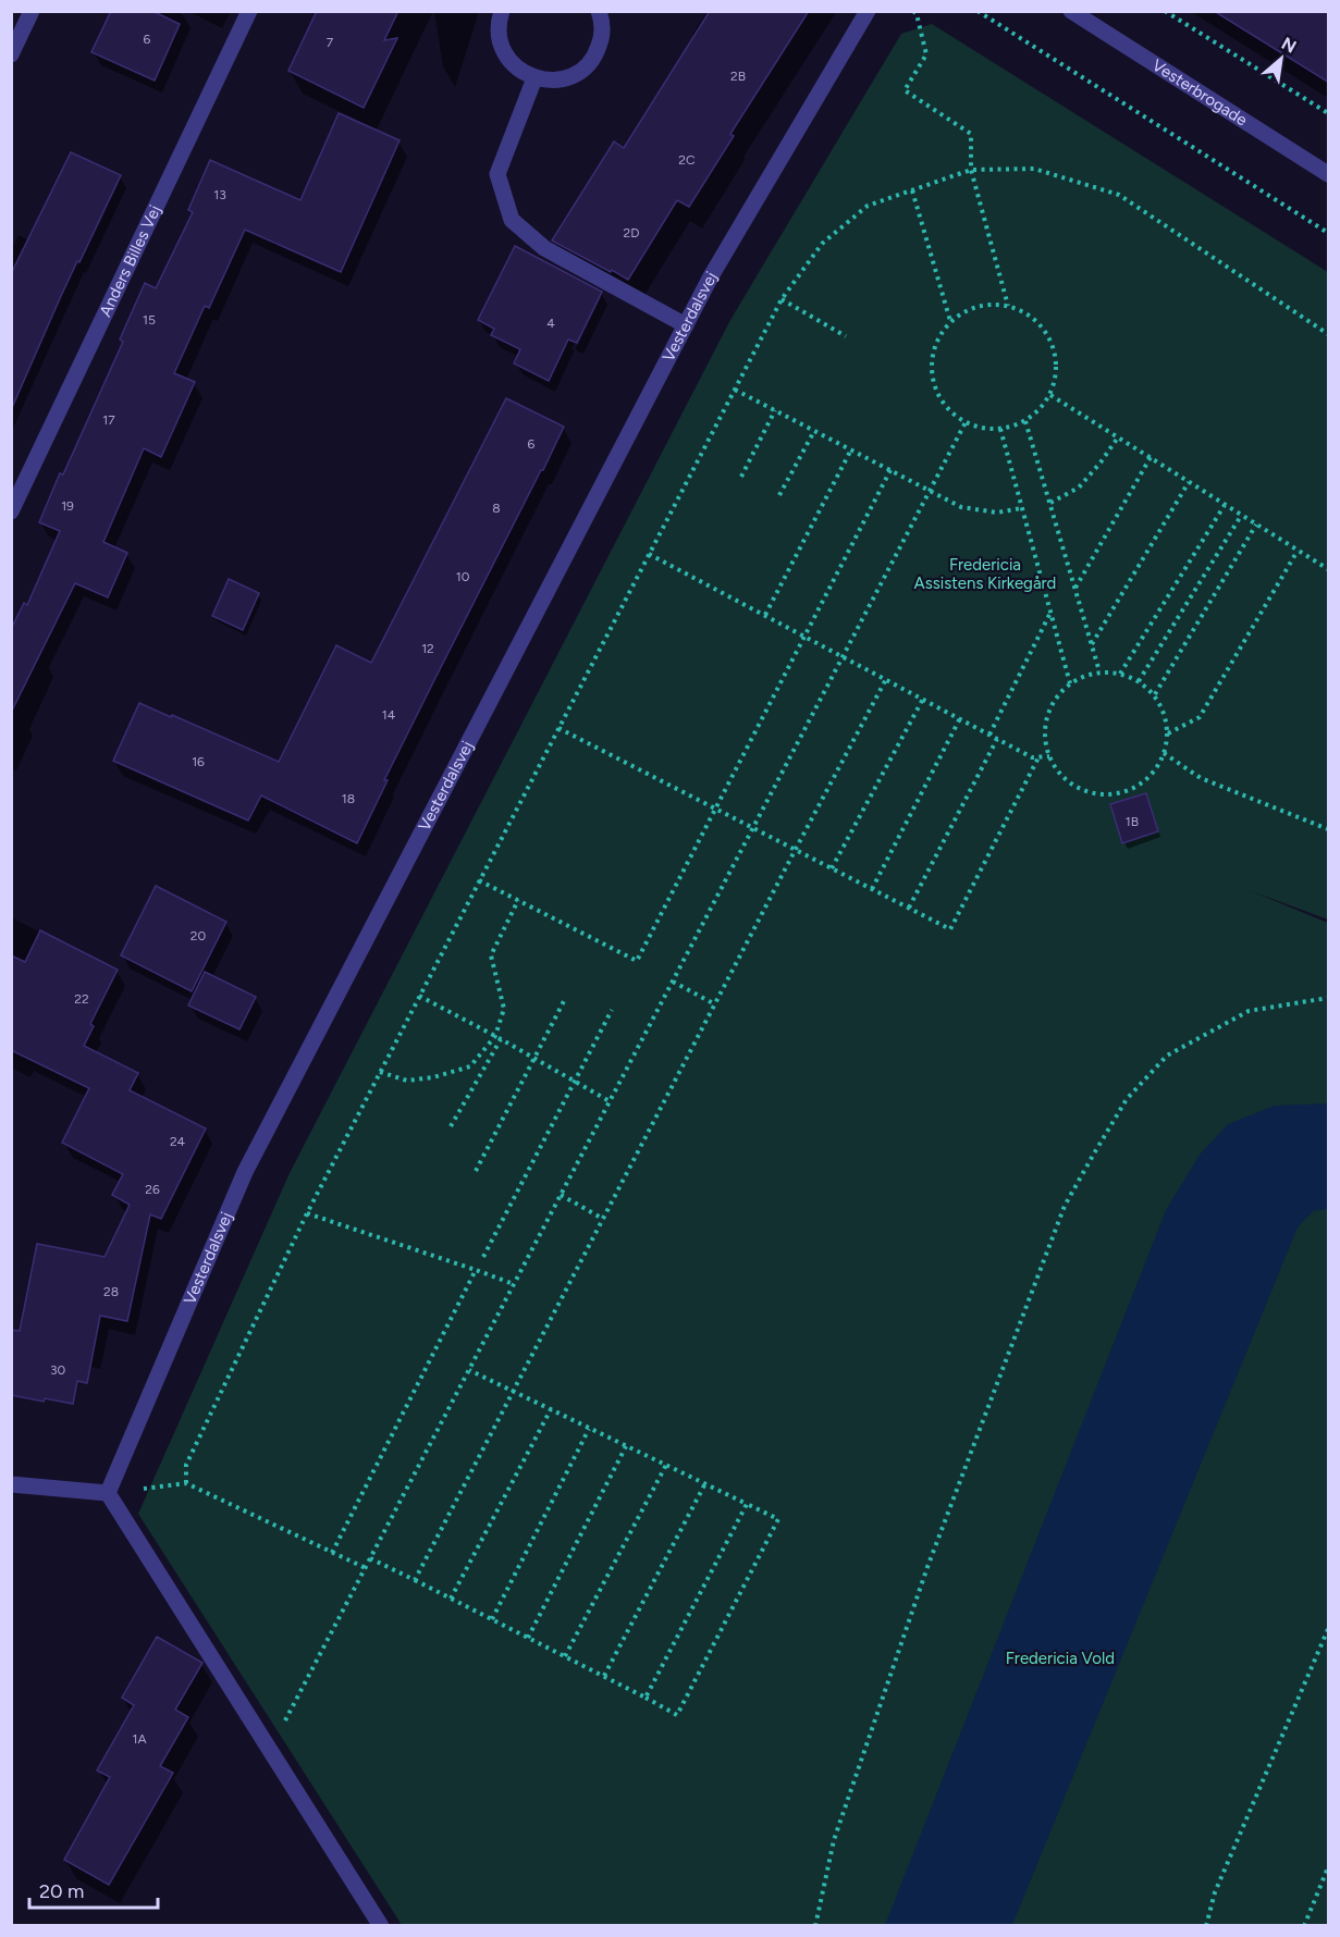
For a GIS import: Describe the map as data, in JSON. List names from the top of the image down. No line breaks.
{"streets":{"street":["Vesterbrogade","Anders Billes Vej","Vesterdalsvej"]},"parks":["Fredericia Assistens Kirkegård","Fredericia Vold"],"house_numbers":["6","7","2B","2C","13","2D","15","4","17","6","19","8","10","12","14","16","18","1B","20","22","24","26","28","30","1A"],"scale_bar":"20 m","north":"top right"}
